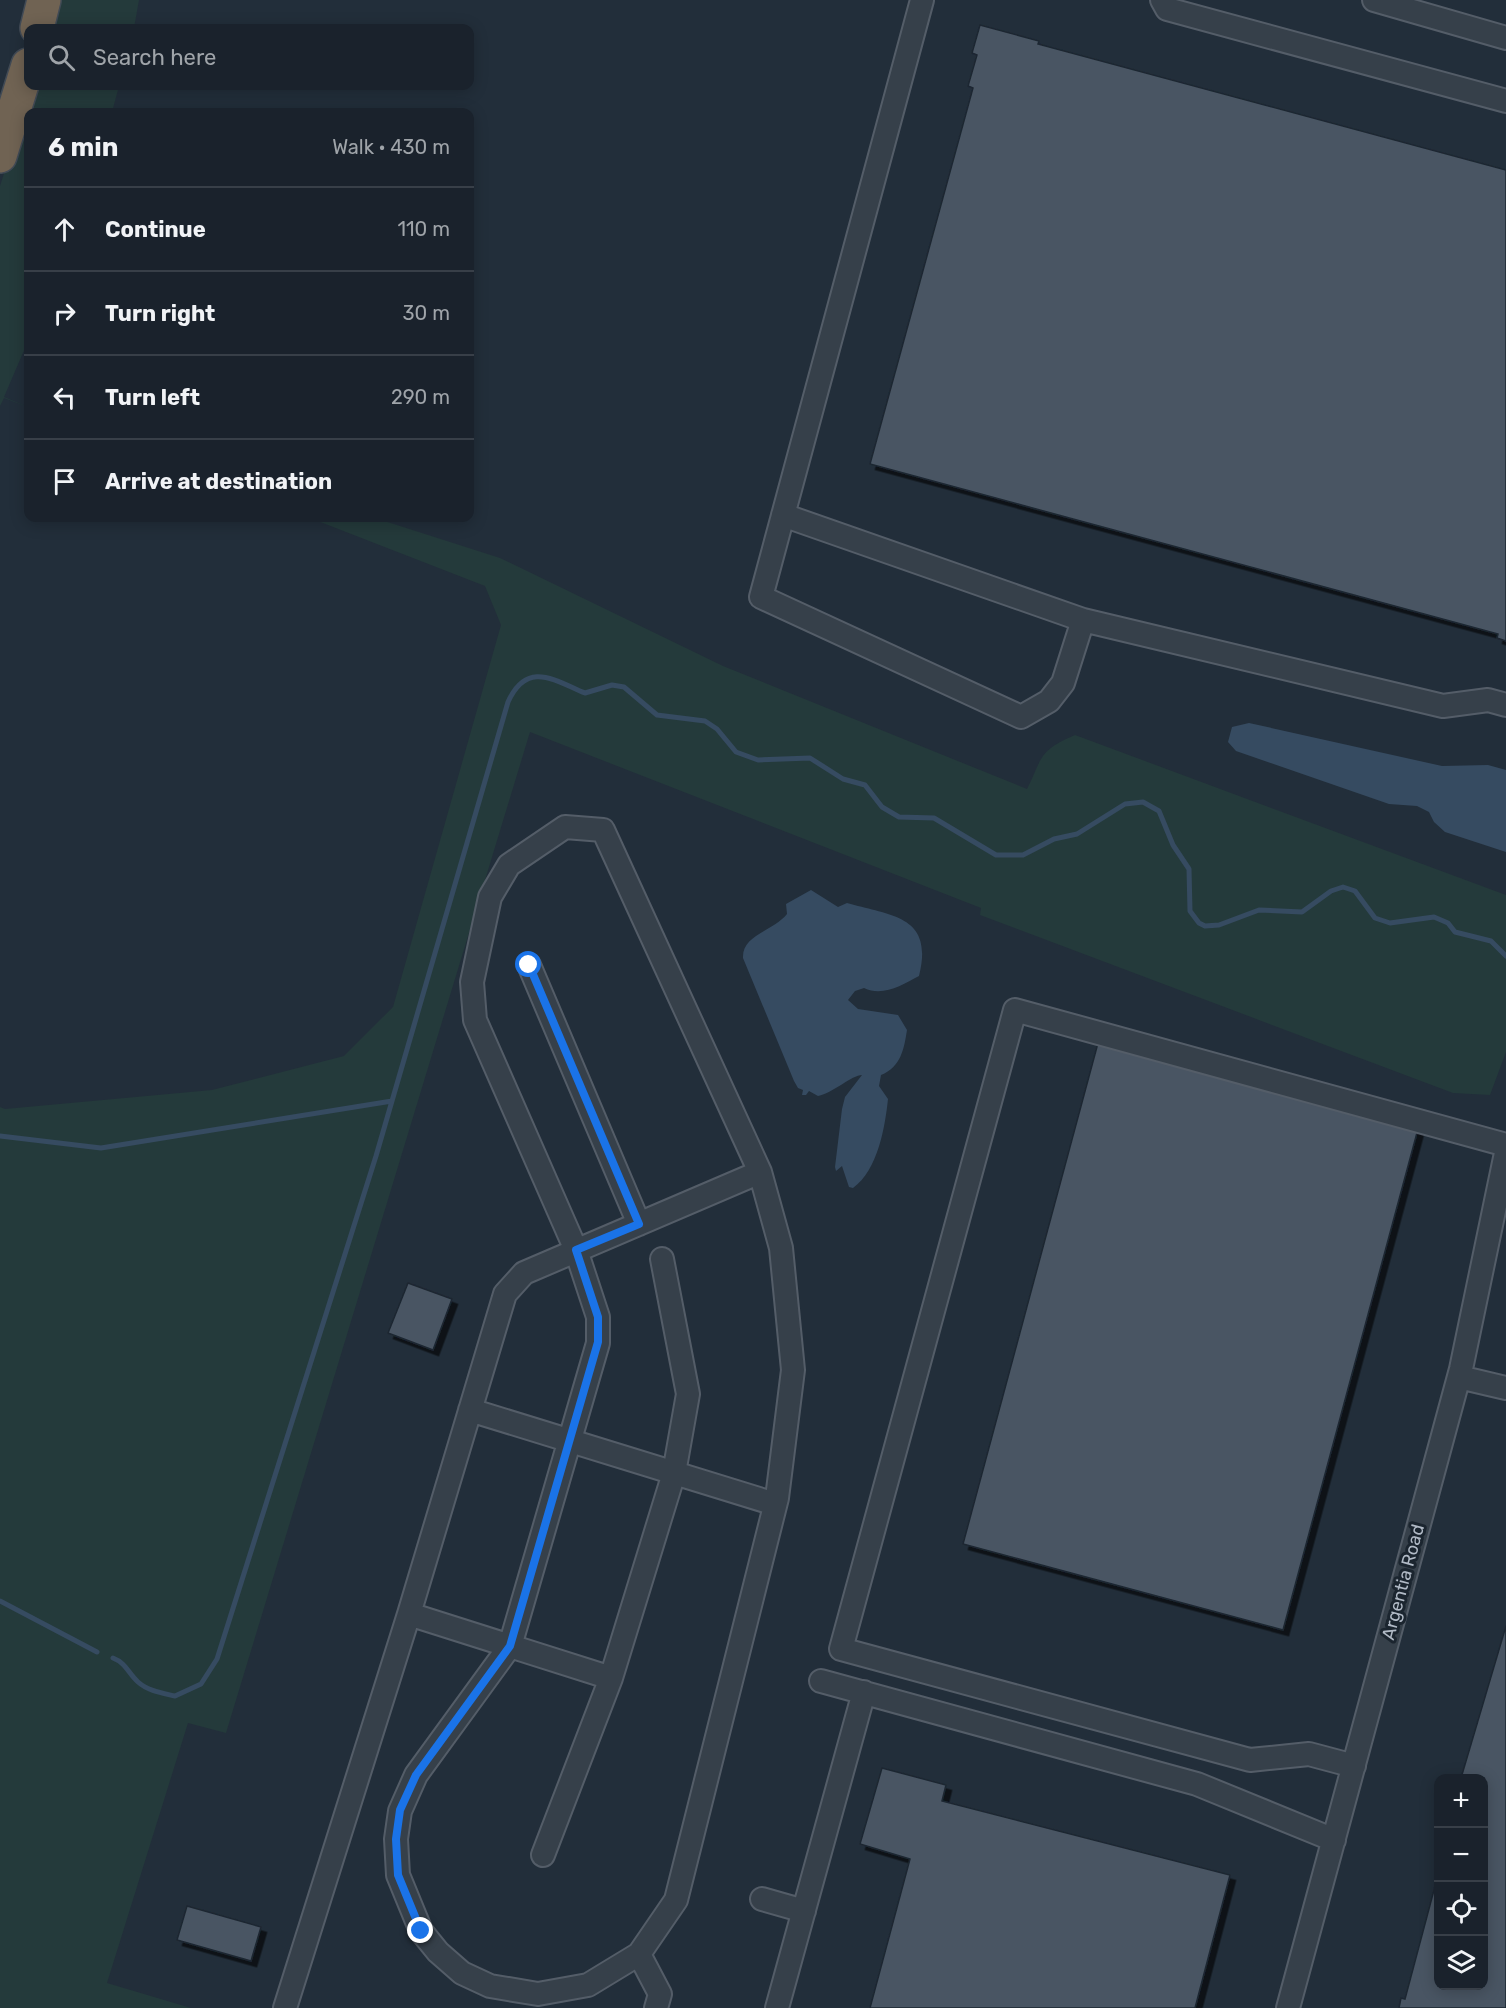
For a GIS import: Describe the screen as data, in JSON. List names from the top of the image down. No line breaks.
{"streets":{"street":["Argentia Road"]},"page":{"search":"Search here","heading":["6 min","Walk · 430 m"],"list":[["Continue","110 m"],["Turn right","30 m"],["Turn left","290 m"],"Arrive at destination"],"map_buttons":["+","−"]}}
